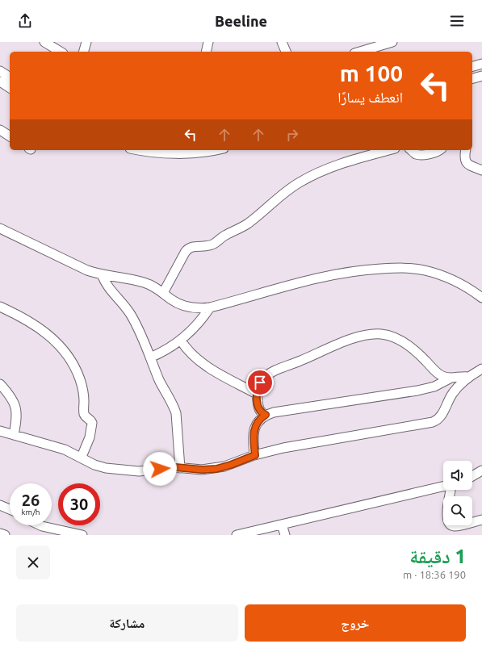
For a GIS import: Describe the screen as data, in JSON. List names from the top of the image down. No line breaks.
{"page":{"header":"Beeline","turn":["100 m","انعطف يسارًا"],"speed":"26 km/h","limit":"30","heading":["1 دقيقة","190 m · 18:36"],"buttons":["خروج","مشاركة"]}}
